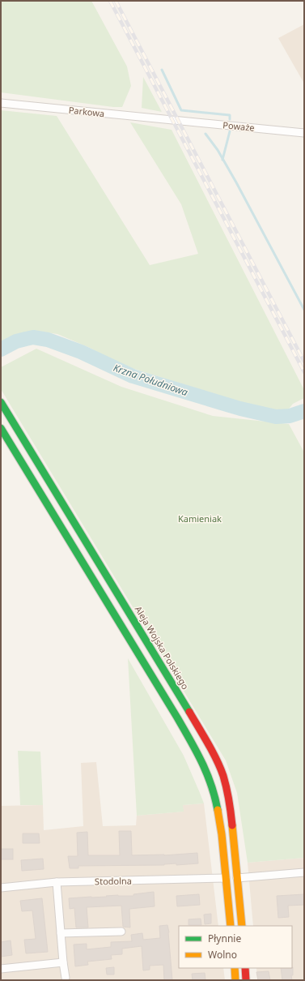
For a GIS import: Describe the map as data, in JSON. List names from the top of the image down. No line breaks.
{"streets":{"main road":["Aleja Wojska Polskiego"],"street":["Parkowa","Poważe","Stodolna"]},"crossings":[["Parkowa","Poważe"]],"water":["Krzna Południowa"],"parks":["Kamieniak"],"legend":["Płynnie","Wolno"]}
